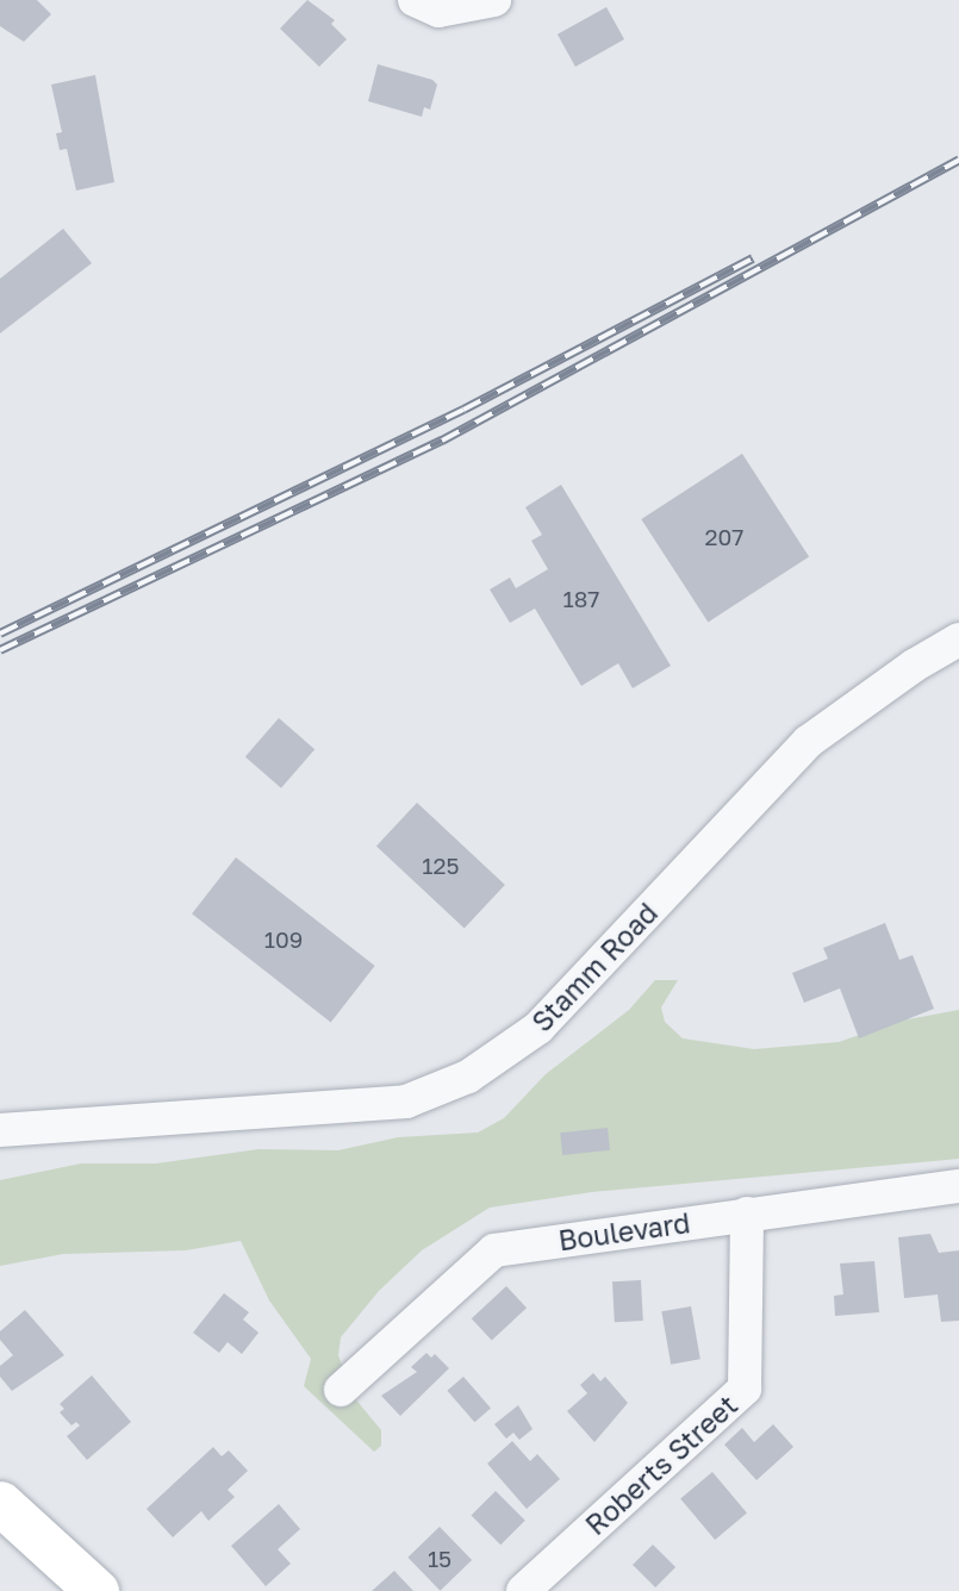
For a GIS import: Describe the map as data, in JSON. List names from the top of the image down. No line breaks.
{"streets":{"street":["Stamm Road","Boulevard","Roberts Street"]},"crossings":[["Boulevard","Roberts Street"]],"house_numbers":["207","187","125","109","15"]}
